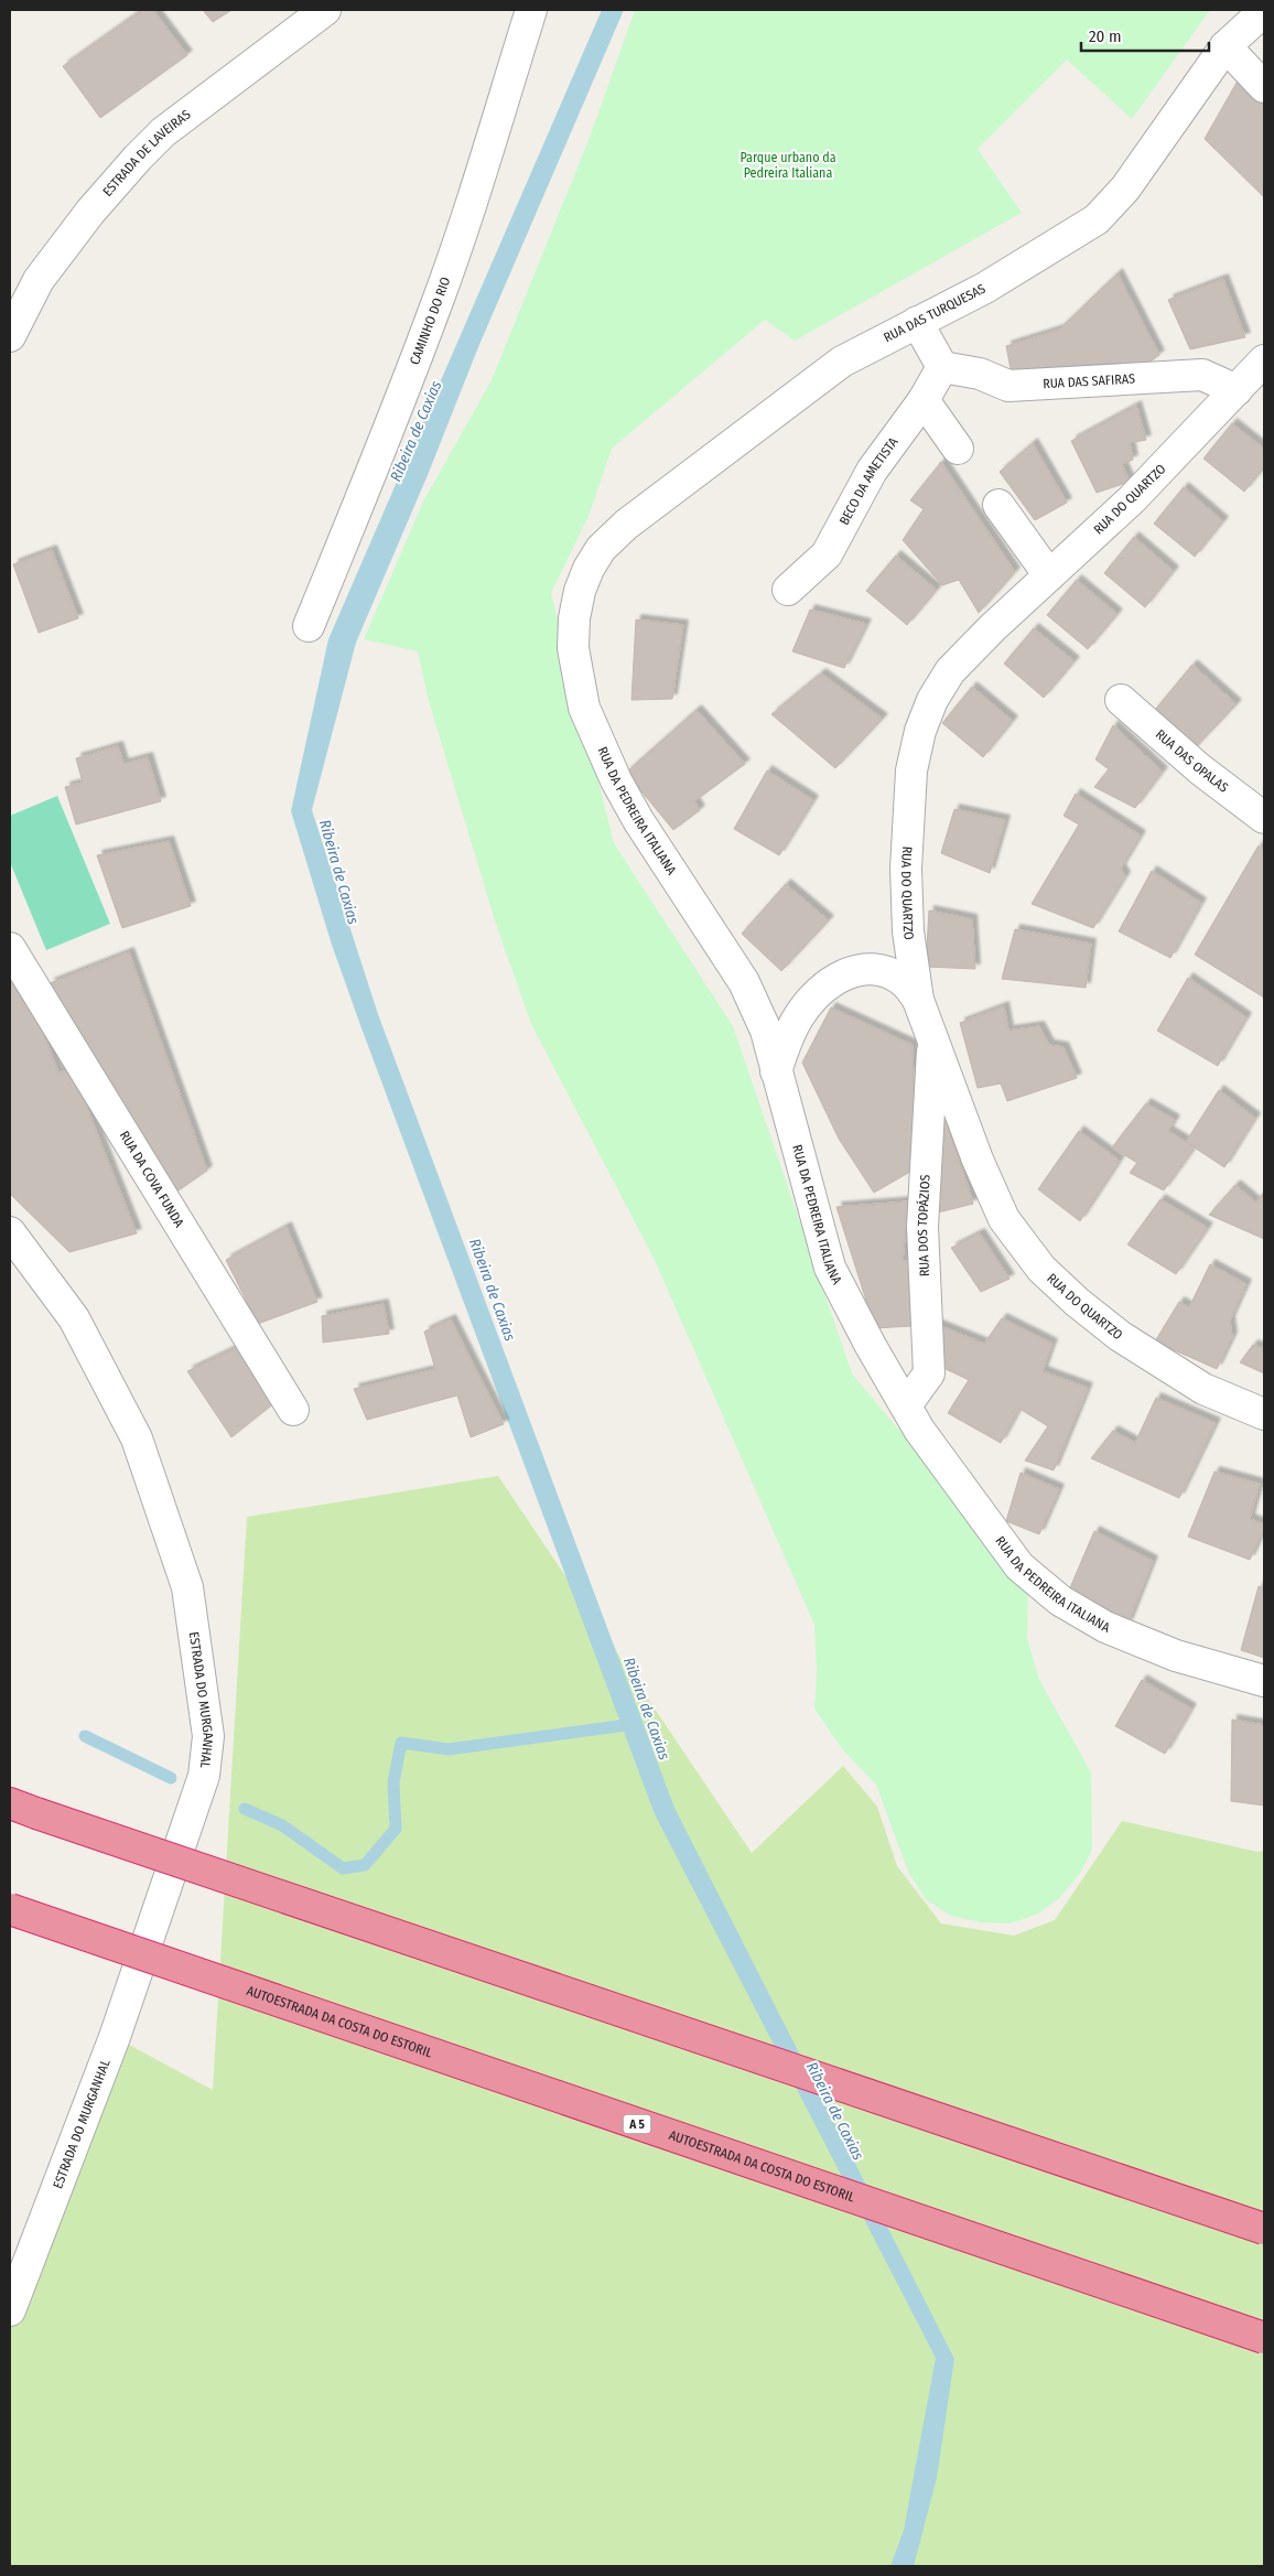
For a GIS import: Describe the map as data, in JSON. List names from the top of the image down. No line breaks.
{"streets":{"highway":["AUTOESTRADA DA COSTA DO ESTORIL","A 5"],"street":["ESTRADA DE LAVEIRAS","RUA DAS TURQUESAS","CAMINHO DO RIO","RUA DAS SAFIRAS","BECO DA AMETISTA","RUA DO QUARTZO","RUA DAS OPALAS","RUA DA PEDREIRA ITALIANA","RUA DA COVA FUNDA","RUA DOS TOPÁZIOS","ESTRADA DO MURGANHAL"]},"crossings":[["RUA DAS TURQUESAS","RUA DA PEDREIRA ITALIANA"],["RUA DAS SAFIRAS","BECO DA AMETISTA"],["RUA DAS SAFIRAS","RUA DO QUARTZO"],["RUA DO QUARTZO","RUA DOS TOPÁZIOS"],["RUA DA PEDREIRA ITALIANA","RUA DOS TOPÁZIOS"]],"water":["Ribeira de Caxias"],"parks":["Parque urbano da Pedreira Italiana"],"scale_bar":"20 m"}
